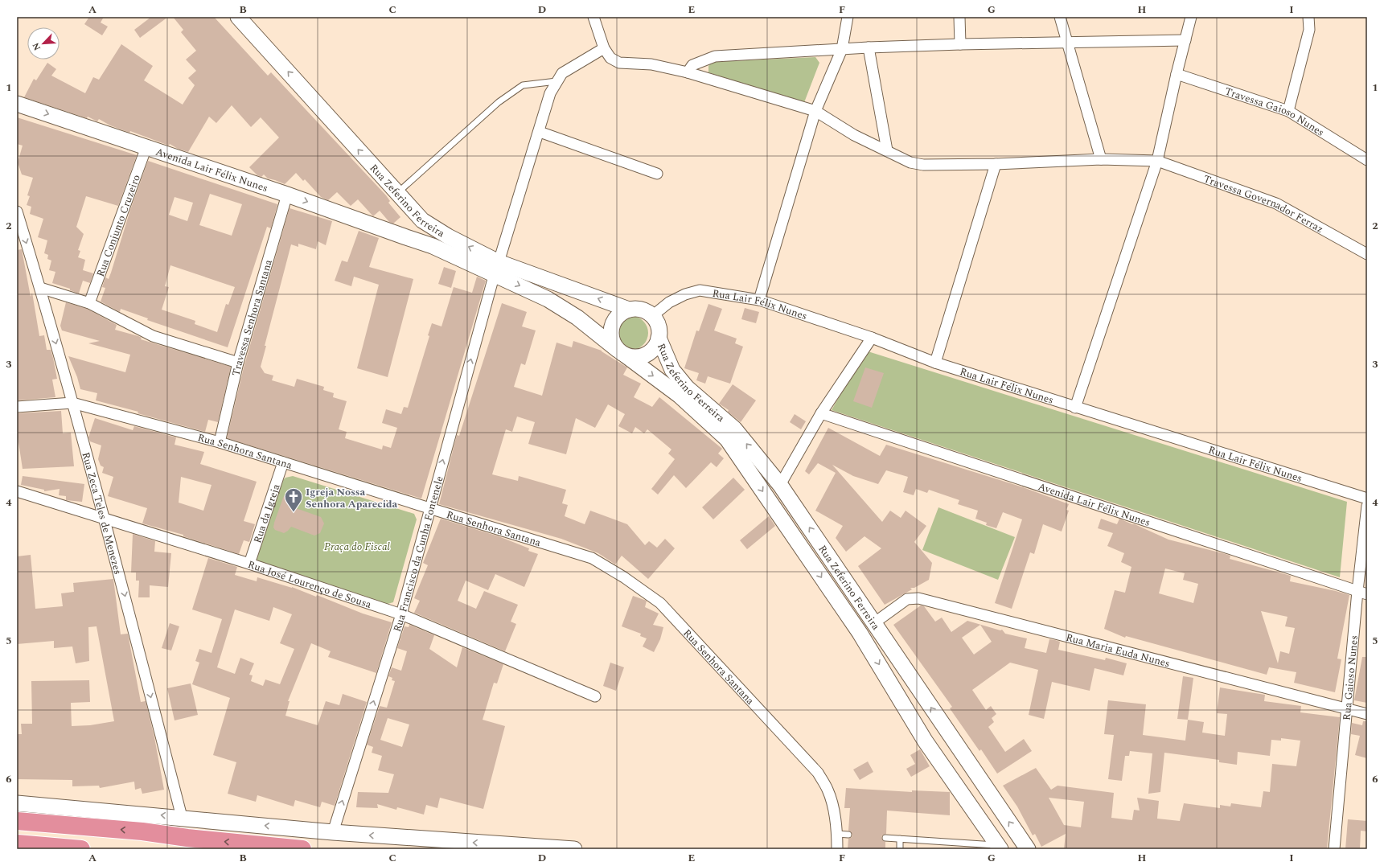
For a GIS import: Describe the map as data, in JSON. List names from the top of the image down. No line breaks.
{"streets":{"main road":["Avenida Lair Félix Nunes","Rua Zeferino Ferreira"],"street":["Travessa Gaioso Nunes","Travessa Governador Ferraz","Rua Conjunto Cruzeiro","Rua Lair Félix Nunes","Travessa Senhora Santana","Rua Senhora Santana","Rua Zeca Teles de Menezes","Rua da Igreja","Rua Francisco da Cunha Fontenele","Rua José Lourenço de Sousa","Rua Maria Euda Nunes","Rua Gaioso Nunes"]},"crossings":[["Avenida Lair Félix Nunes","Rua Zeferino Ferreira"],["Avenida Lair Félix Nunes","Rua Conjunto Cruzeiro"],["Avenida Lair Félix Nunes","Travessa Senhora Santana"],["Avenida Lair Félix Nunes","Rua Gaioso Nunes"],["Rua Zeferino Ferreira","Rua Lair Félix Nunes"],["Rua Zeferino Ferreira","Rua Francisco da Cunha Fontenele"],["Rua Zeferino Ferreira","Rua Maria Euda Nunes"],["Travessa Governador Ferraz","Rua Francisco da Cunha Fontenele"],["Travessa Senhora Santana","Rua Senhora Santana"],["Rua Senhora Santana","Rua Zeca Teles de Menezes"],["Rua Senhora Santana","Rua da Igreja"],["Rua Senhora Santana","Rua Francisco da Cunha Fontenele"],["Rua Zeca Teles de Menezes","Rua José Lourenço de Sousa"],["Rua da Igreja","Rua José Lourenço de Sousa"],["Rua Francisco da Cunha Fontenele","Rua José Lourenço de Sousa"],["Rua Maria Euda Nunes","Rua Gaioso Nunes"]],"one_way":["Rua Zeca Teles de Menezes","Rua Francisco da Cunha Fontenele"],"parks":["Praça do Fiscal"],"places":{"church":["Igreja Nossa Senhora Aparecida"]},"north":"bottom left","grid":{"columns":["A","B","C","D","E","F","G","H","I"],"rows":["1","2","3","4","5","6"]}}
